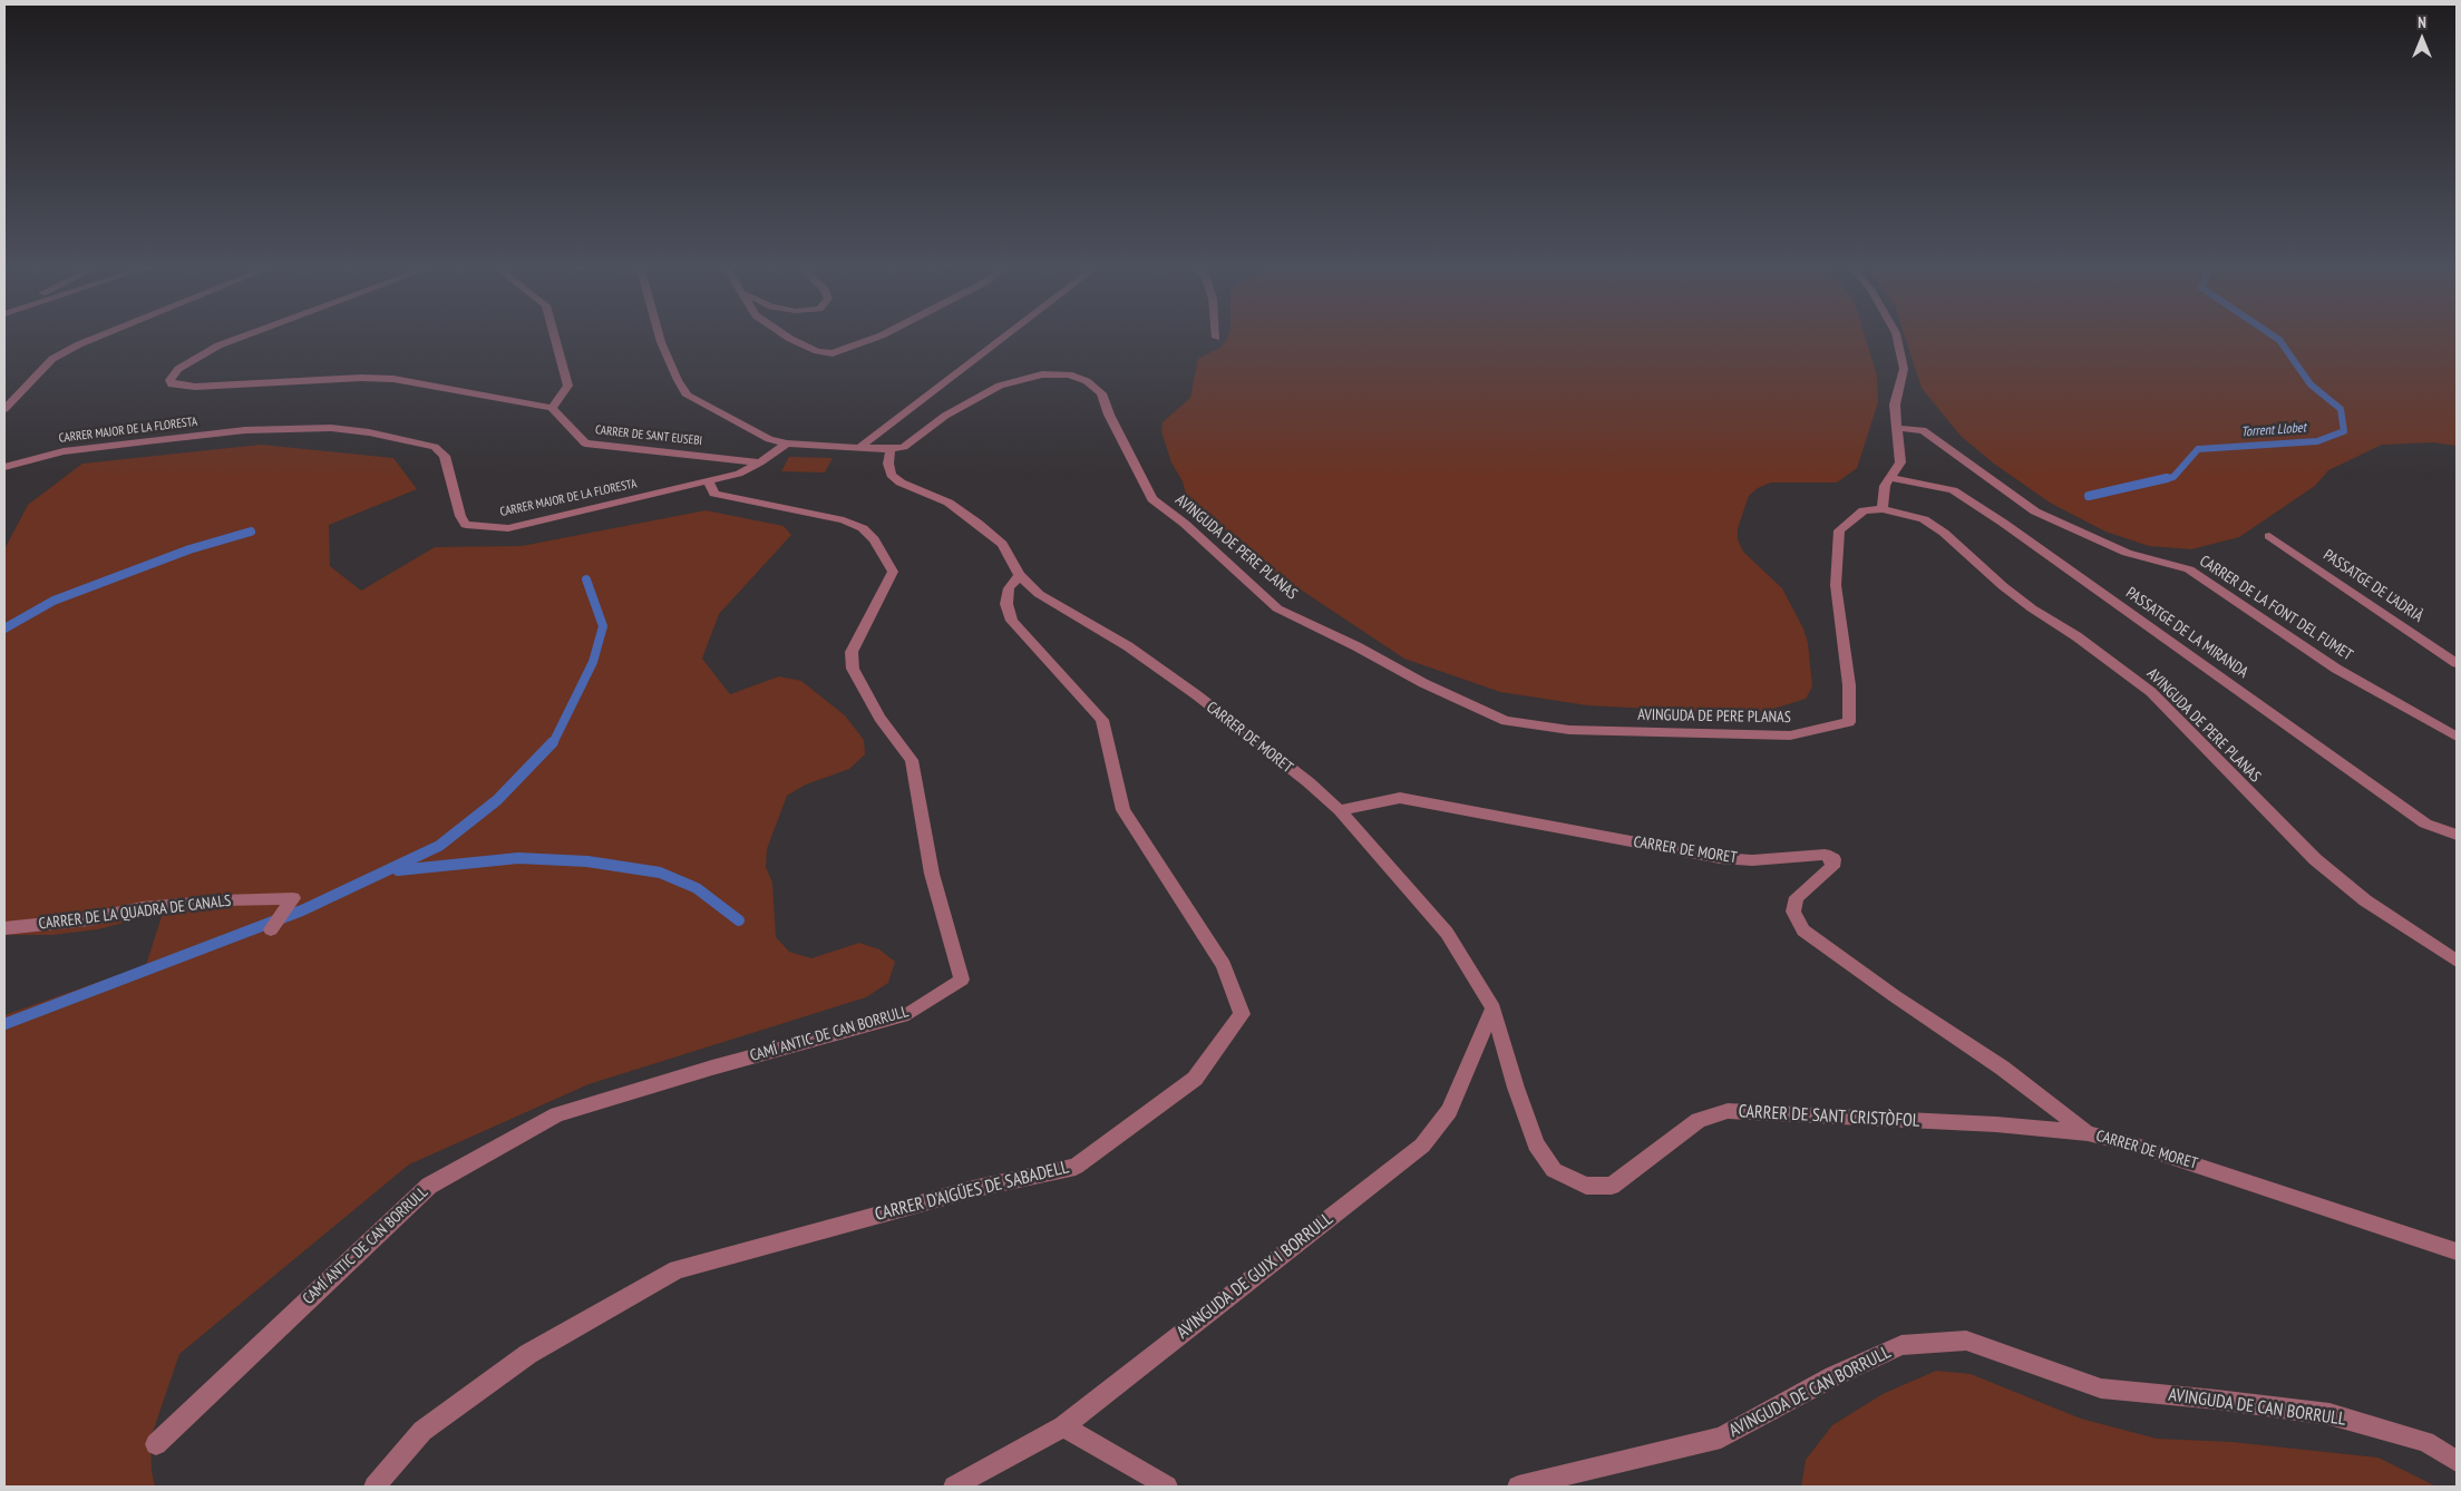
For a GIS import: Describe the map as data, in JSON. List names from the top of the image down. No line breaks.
{"streets":{"street":["CARRER MAJOR DE LA FLORESTA","CARRER DE SANT EUSEBI","AVINGUDA DE PERE PLANAS","PASSATGE DE L'ADRIÀ","CARRER DE LA FONT DEL FUMET","PASSATGE DE LA MIRANDA","CARRER DE MORET","CARRER DE LA QUADRA DE CANALS","CAMÍ ANTIC DE CAN BORRULL","CARRER DE SANT CRISTÒFOL","CARRER D'AIGÜES DE SABADELL","AVINGUDA DE GUIX I BORRULL","AVINGUDA DE CAN BORRULL"]},"crossings":[["CARRER MAJOR DE LA FLORESTA","CARRER DE SANT EUSEBI"],["CARRER MAJOR DE LA FLORESTA","CAMÍ ANTIC DE CAN BORRULL"],["AVINGUDA DE PERE PLANAS","CARRER DE MORET"],["CARRER DE MORET","CARRER DE SANT CRISTÒFOL"],["CARRER DE MORET","CARRER D'AIGÜES DE SABADELL"],["CARRER DE SANT CRISTÒFOL","AVINGUDA DE GUIX I BORRULL"]],"water":["Torrent Llobet"],"north":"top"}
